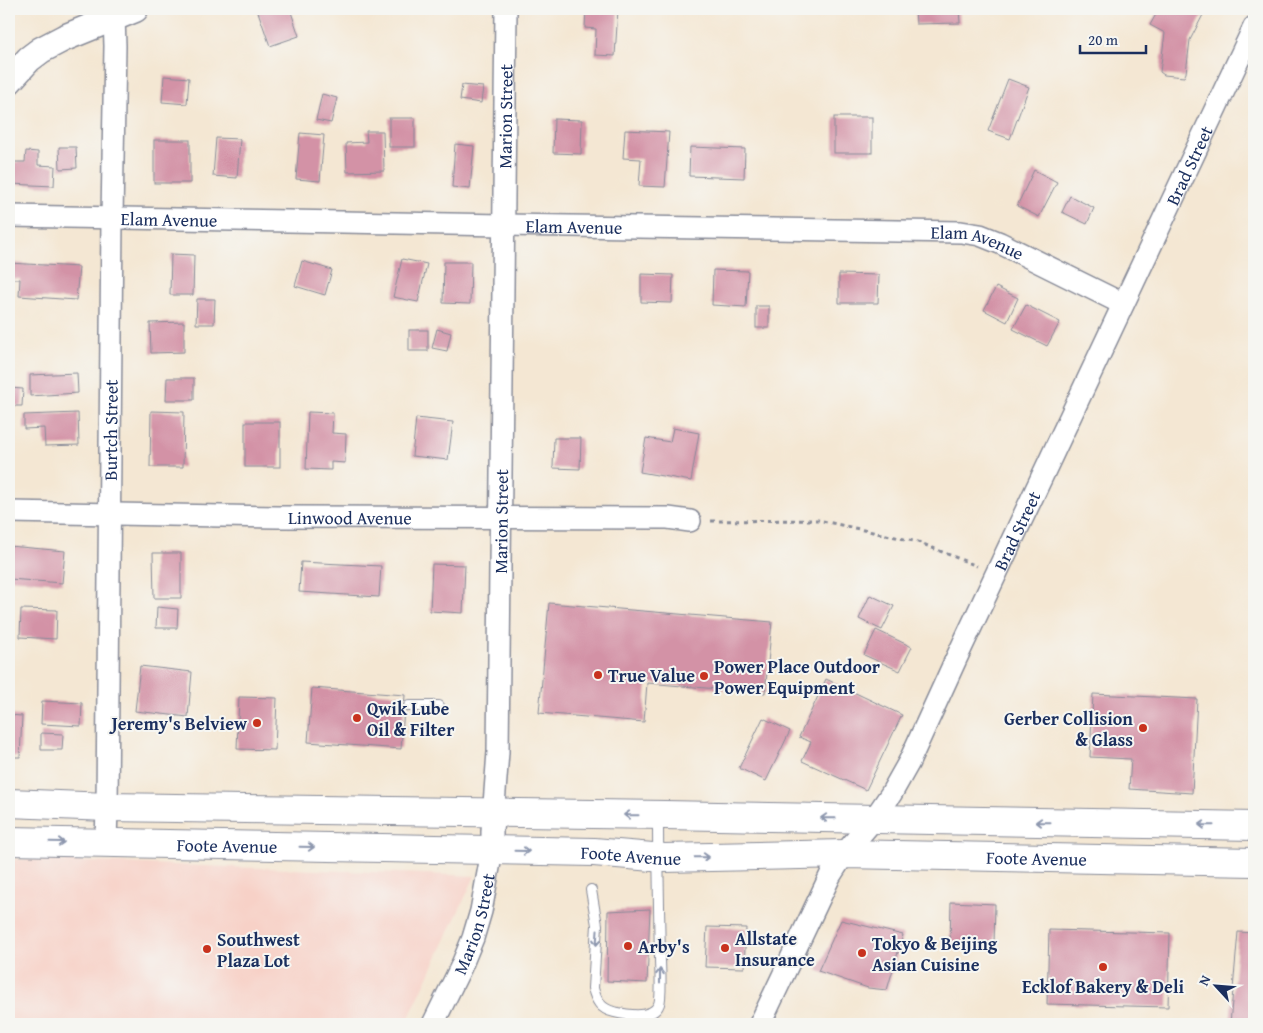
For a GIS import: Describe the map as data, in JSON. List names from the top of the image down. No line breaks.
{"streets":{"highway":["Foote Avenue"],"street":["Marion Street","Brad Street","Elam Avenue","Burtch Street","Linwood Avenue"]},"crossings":[["Marion Street","Elam Avenue"],["Marion Street","Linwood Avenue"],["Marion Street","Foote Avenue"],["Brad Street","Elam Avenue"],["Brad Street","Foote Avenue"],["Elam Avenue","Burtch Street"],["Burtch Street","Linwood Avenue"],["Burtch Street","Foote Avenue"]],"places":["True Value","Power Place Outdoor Power Equipment","Qwik Lube Oil & Filter","Jeremy's Belview","Gerber Collision & Glass","Arby's","Allstate Insurance","Southwest Plaza Lot","Tokyo & Beijing Asian Cuisine","Ecklof Bakery & Deli"],"scale_bar":"20 m","north":"top left"}
